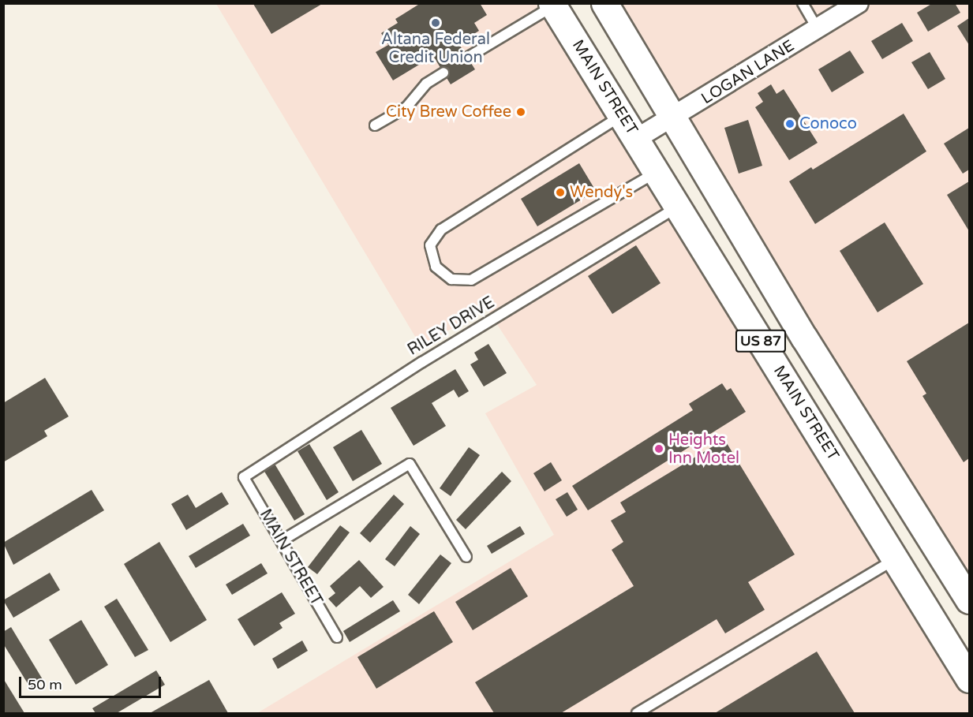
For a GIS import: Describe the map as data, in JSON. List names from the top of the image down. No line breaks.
{"streets":{"main road":["MAIN STREET","US 87"],"street":["LOGAN LANE"],"lane":["RILEY DRIVE"]},"crossings":[["LOGAN LANE","MAIN STREET"],["LOGAN LANE","US 87"],["MAIN STREET","RILEY DRIVE"]],"places":["Altana Federal Credit Union","City Brew Coffee","Conoco","Wendy's","Heights Inn Motel"],"scale_bar":"50 m"}
